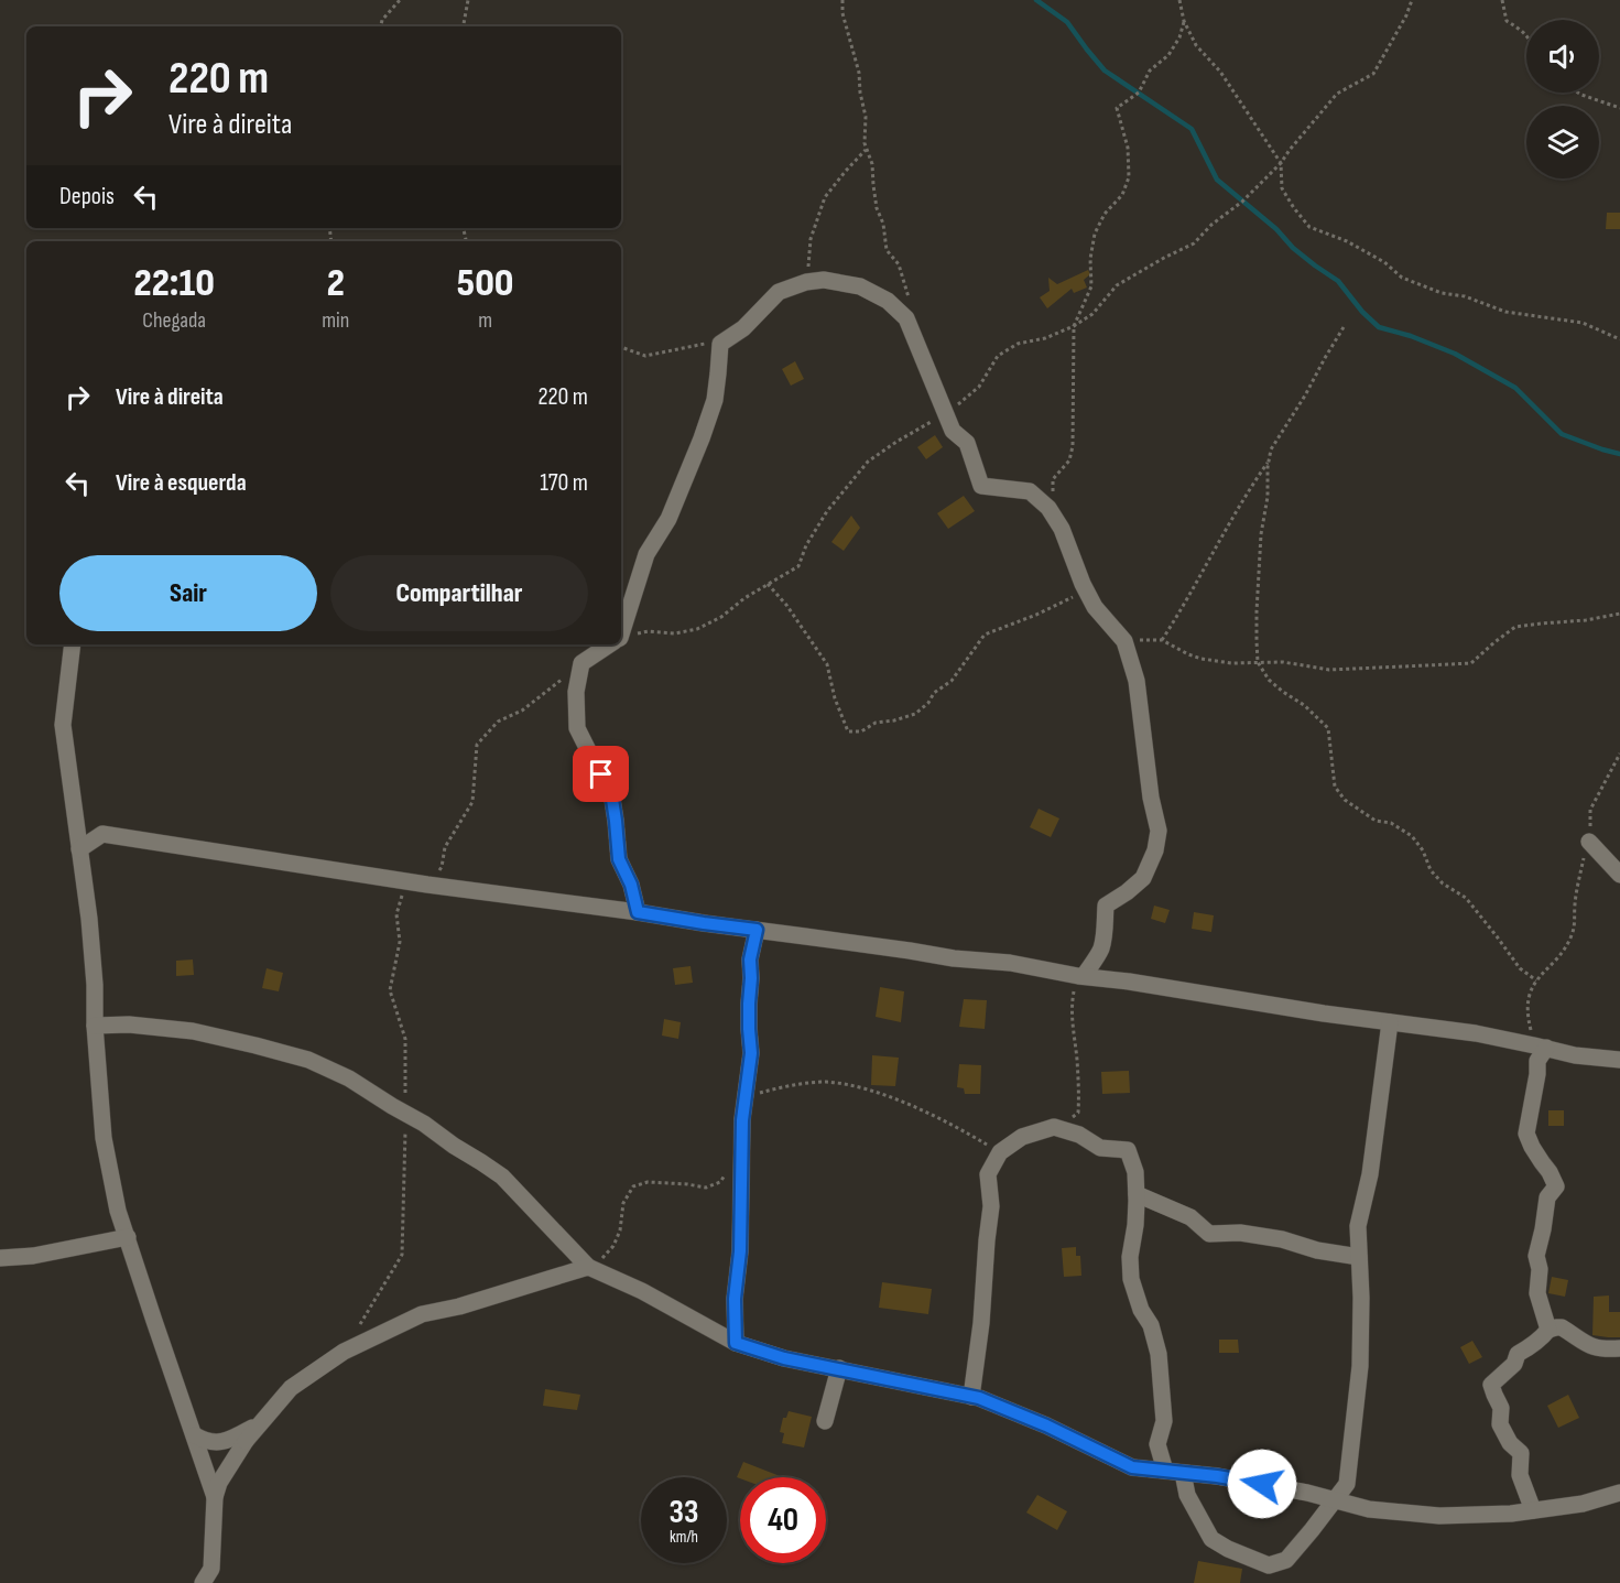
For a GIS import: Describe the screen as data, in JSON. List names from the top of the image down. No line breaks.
{"page":{"turn":["220 m","Vire à direita"],"then":"Depois","eta":["22:10","Chegada","2","min","500","m"],"list":[{"name":"Vire à direita","value":"220 m"},{"name":"Vire à esquerda","value":"170 m"}],"buttons":["Sair","Compartilhar"],"speed":"33 km/h","limit":"40"}}
